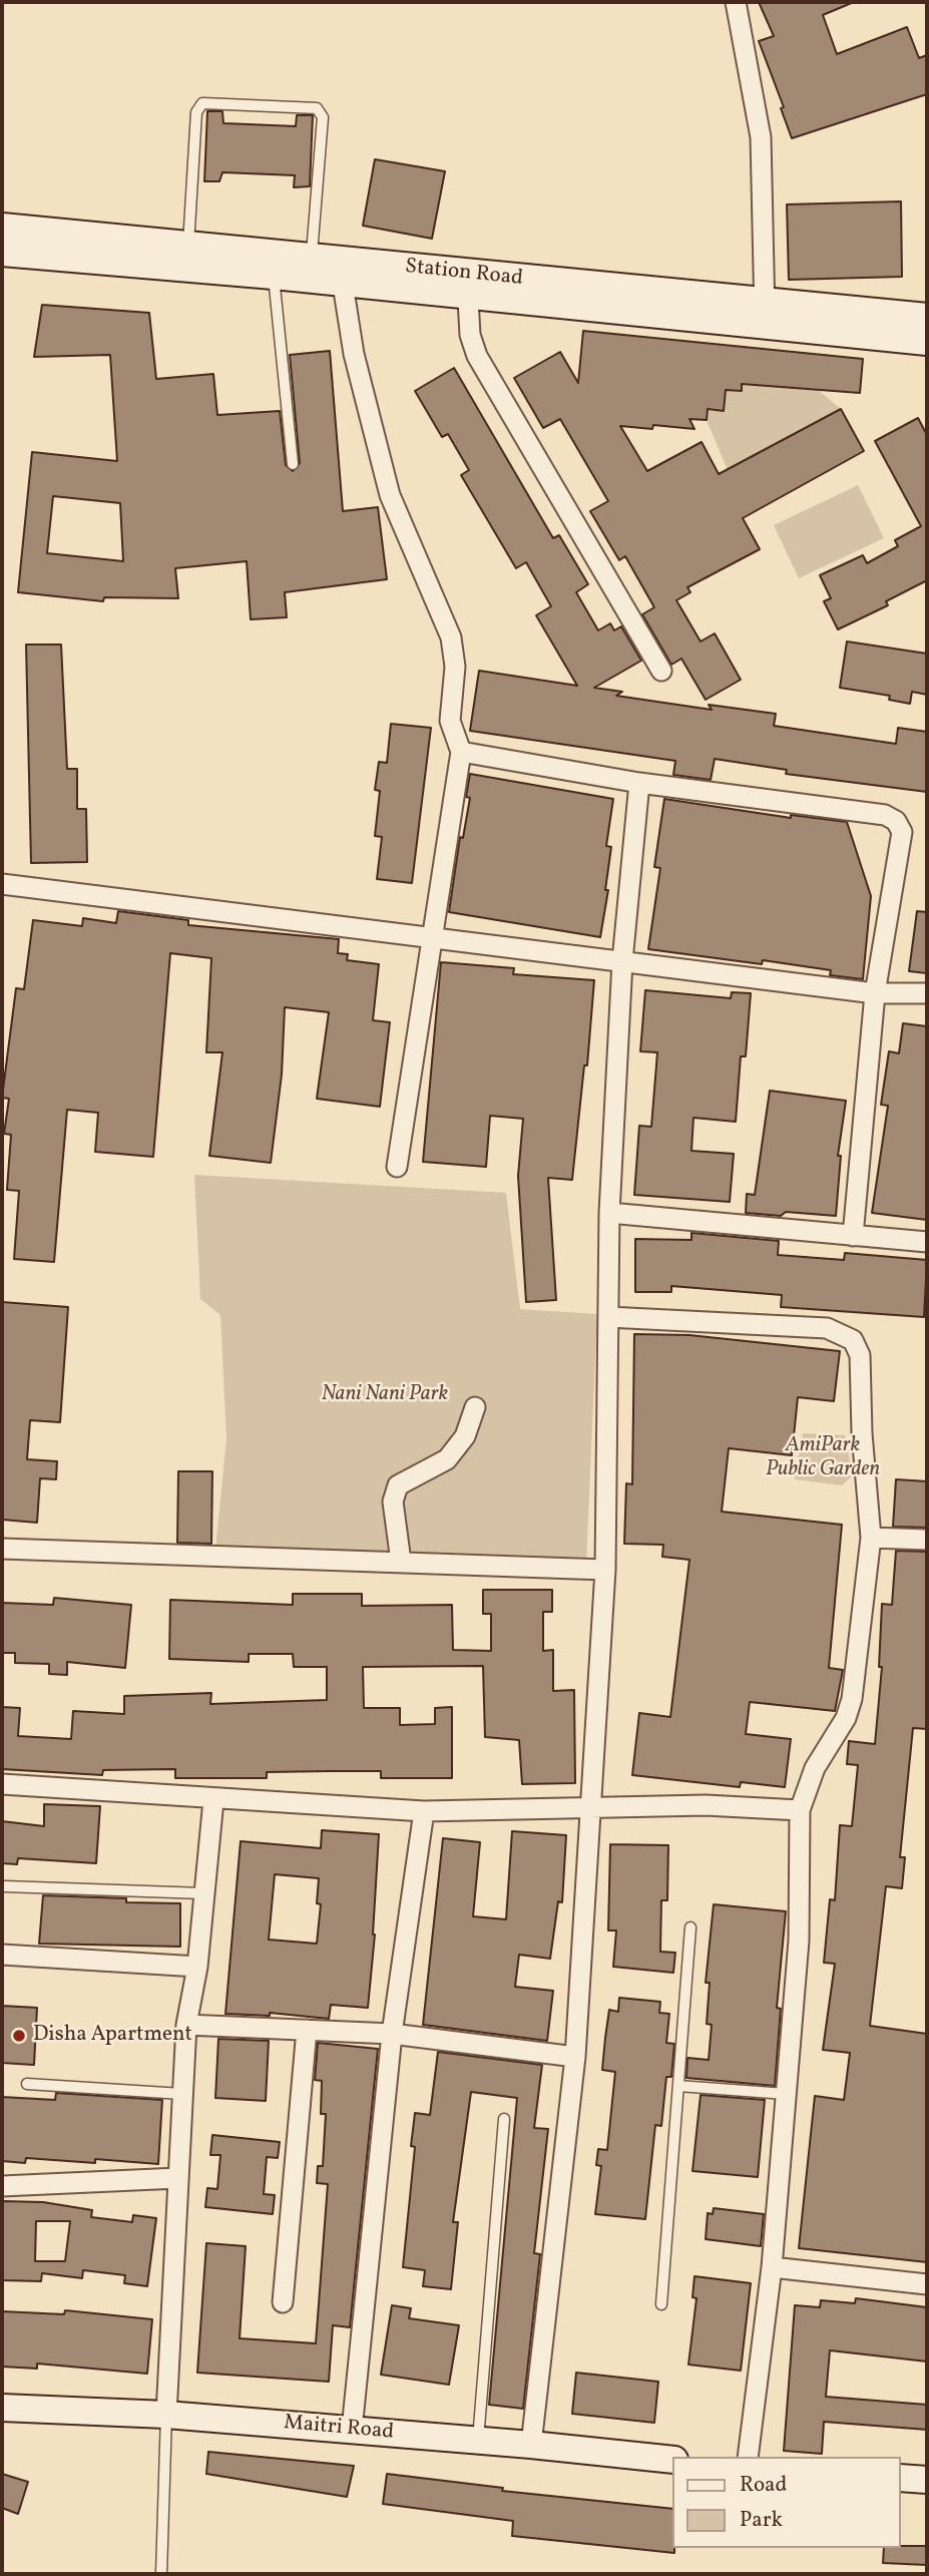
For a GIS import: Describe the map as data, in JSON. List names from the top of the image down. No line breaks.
{"streets":{"main road":["Station Road","Maitri Road"]},"parks":["Nani Nani Park","AmiPark Public Garden"],"places":["Disha Apartment"],"legend":["Road","Park"]}
